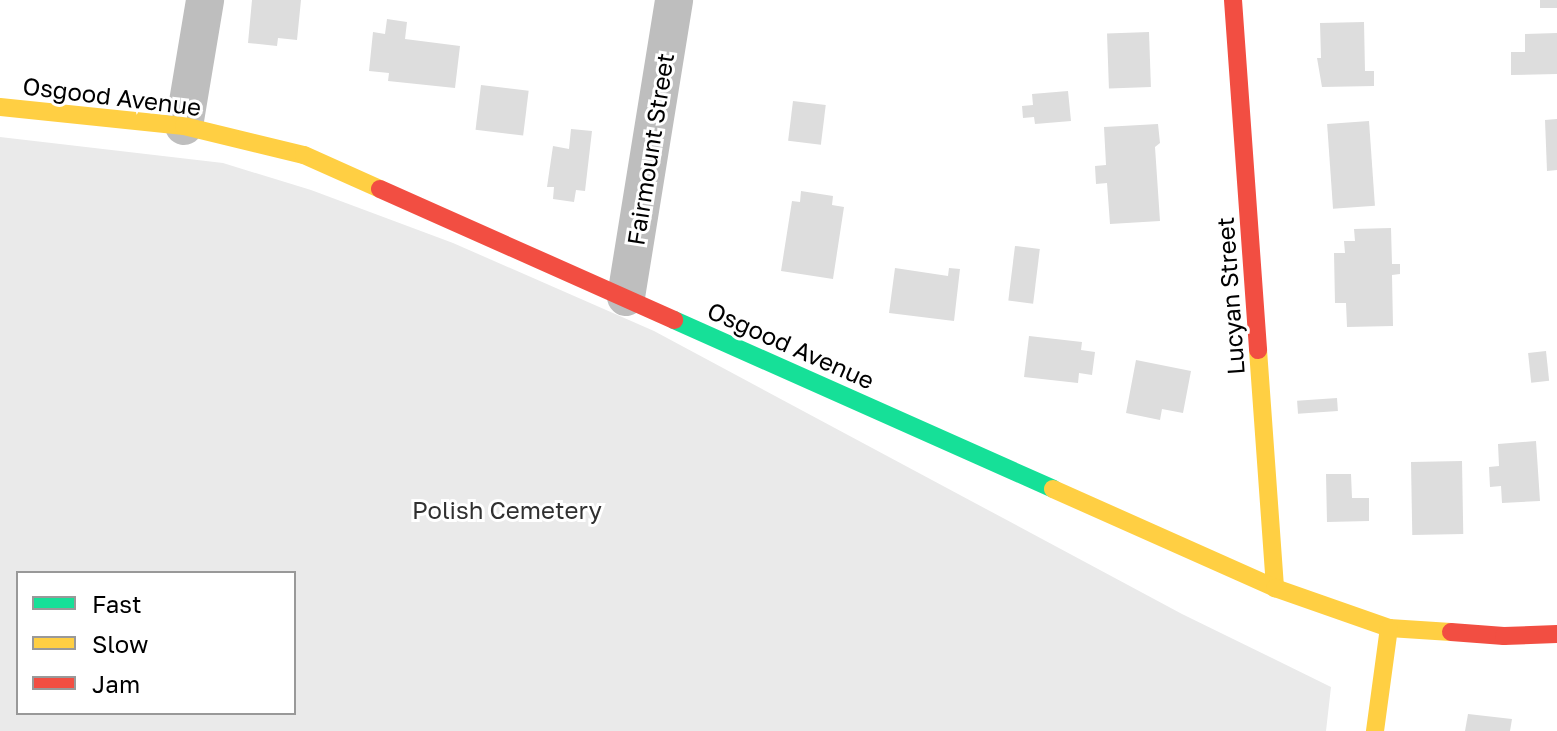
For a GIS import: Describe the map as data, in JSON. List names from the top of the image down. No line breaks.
{"streets":{"street":["Osgood Avenue","Fairmount Street","Lucyan Street"]},"crossings":[["Osgood Avenue","Fairmount Street"],["Osgood Avenue","Lucyan Street"]],"parks":["Polish Cemetery"],"legend":["Fast","Slow","Jam"]}
